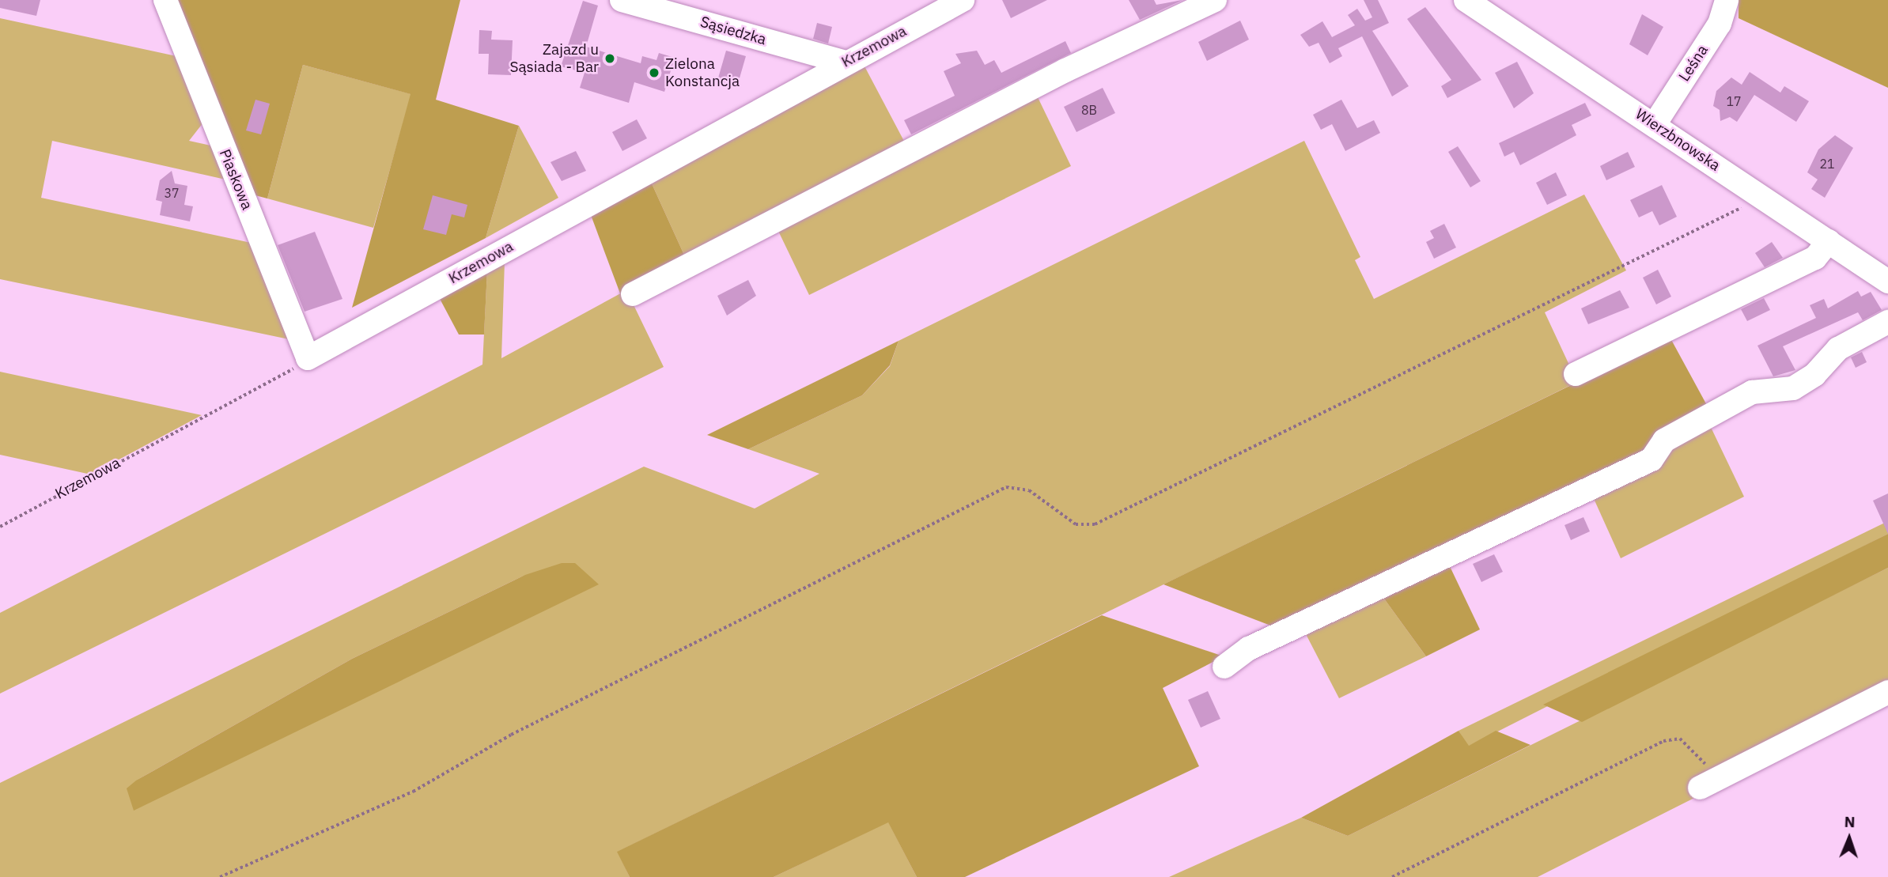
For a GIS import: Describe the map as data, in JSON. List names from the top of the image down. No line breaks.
{"streets":{"street":["Sąsiedzka","Krzemowa","Leśna","Wierzbnowska","Piaskowa"]},"crossings":[["Sąsiedzka","Krzemowa"],["Krzemowa","Piaskowa"],["Leśna","Wierzbnowska"]],"places":["Zajazd u Sąsiada - Bar","Zielona Konstancja"],"house_numbers":["17","8B","21","37"],"north":"top"}
